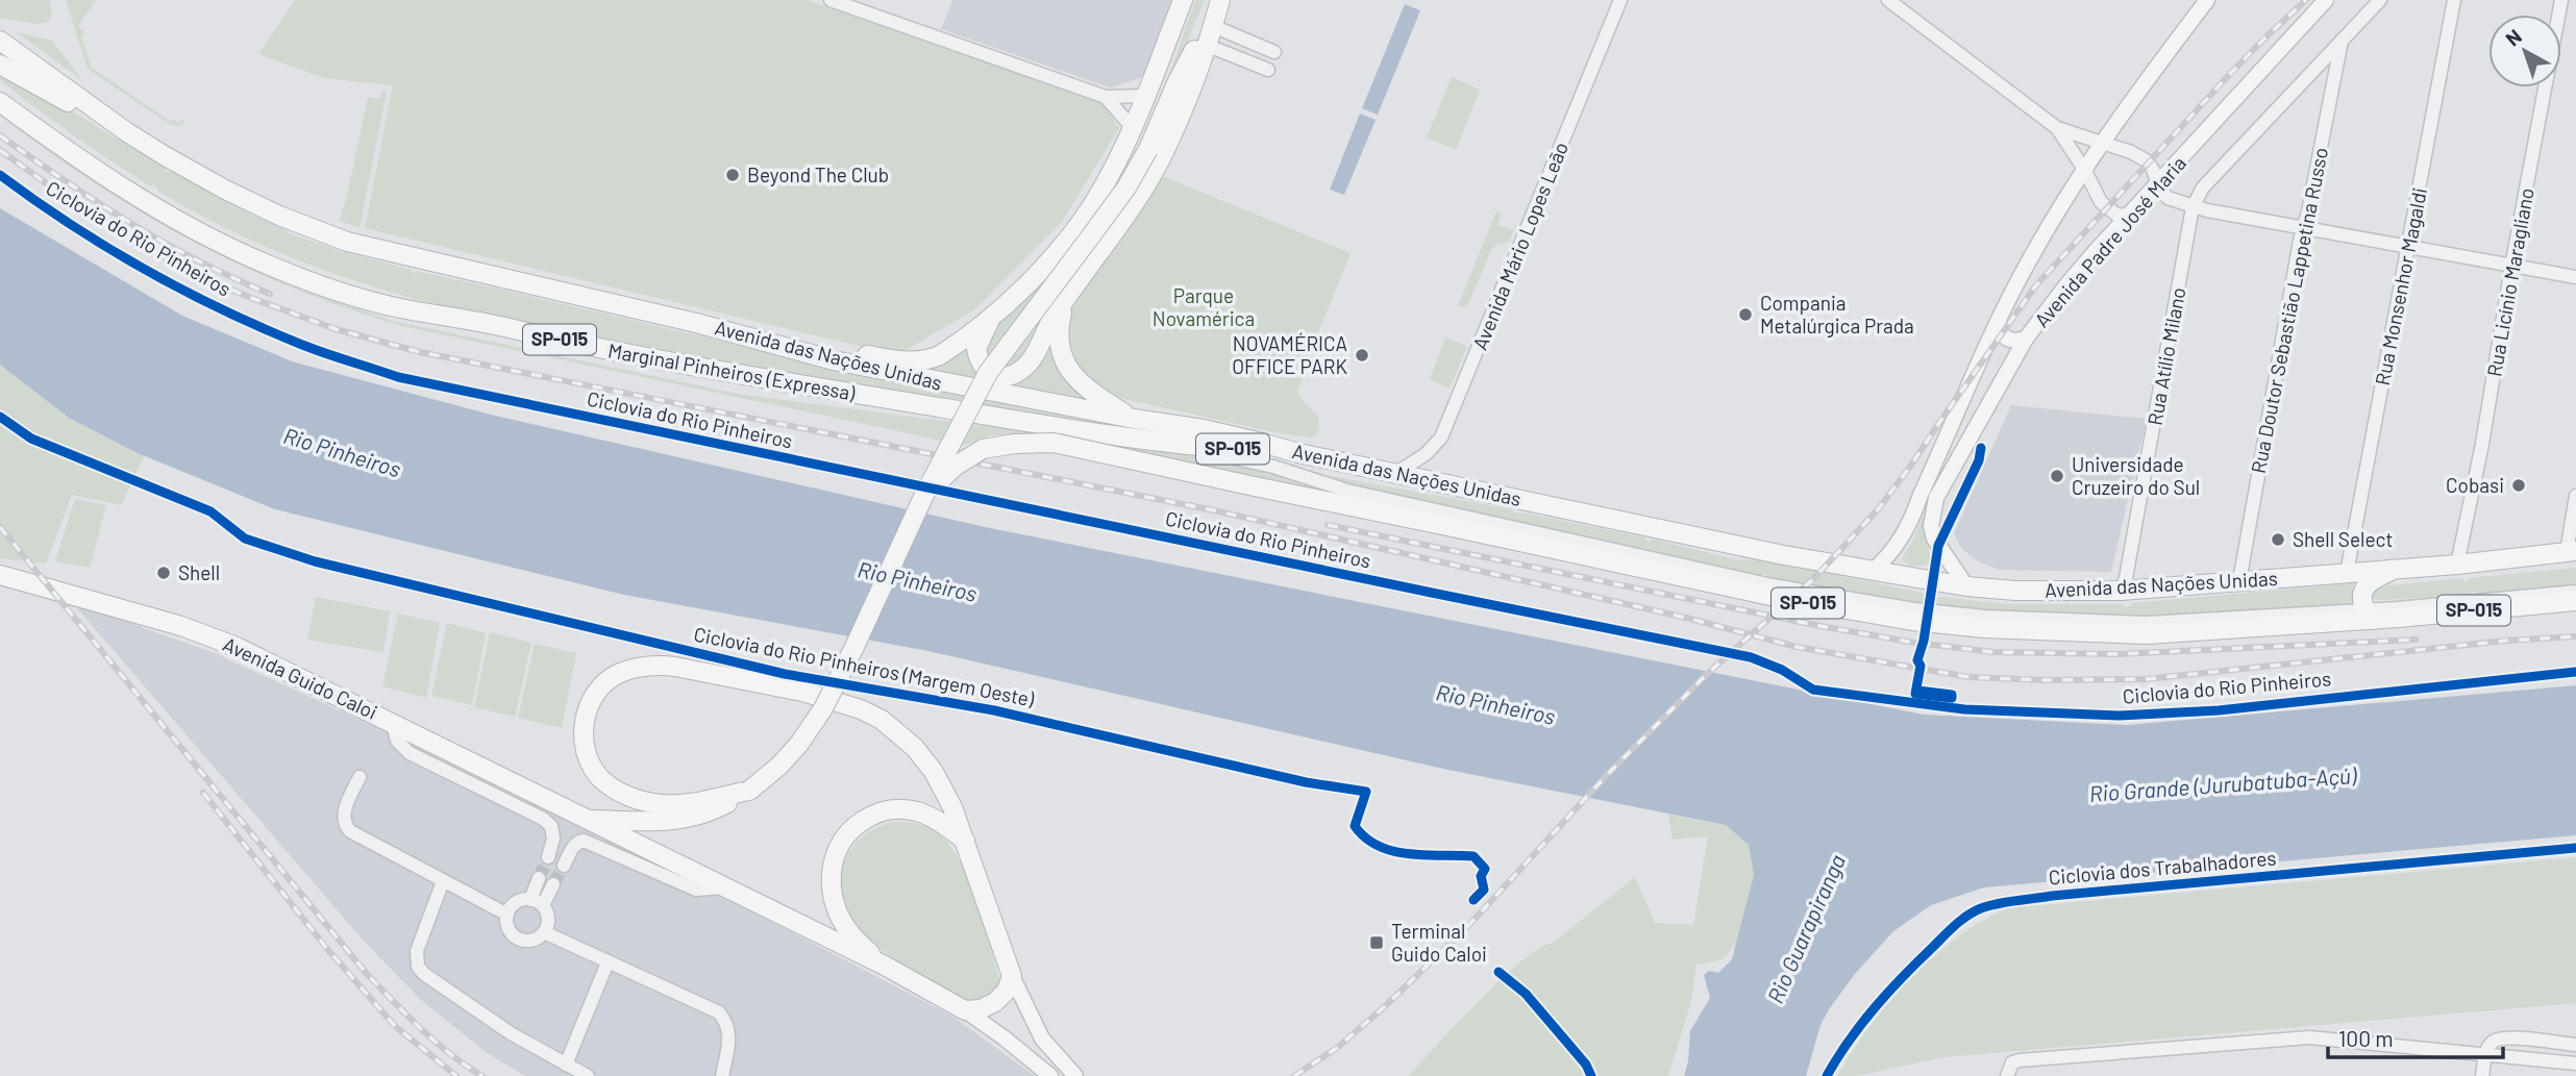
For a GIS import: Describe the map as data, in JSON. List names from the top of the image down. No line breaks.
{"streets":{"highway":["SP-015","Avenida das Nações Unidas","Marginal Pinheiros (Expressa)","Avenida Guido Caloi"],"main road":["Avenida Padre José Maria"],"street":["Avenida Mário Lopes Leão","Rua Licínio Maragliano","Rua Monsenhor Magaldi","Rua Doutor Sebastião Lappetina Russo","Rua Atílio Milano"],"cycle path":["Ciclovia do Rio Pinheiros","Ciclovia do Rio Pinheiros (Margem Oeste)","Ciclovia dos Trabalhadores"]},"crossings":[["Avenida Padre José Maria","Avenida das Nações Unidas"],["Avenida Mário Lopes Leão","Avenida das Nações Unidas"],["Rua Licínio Maragliano","Avenida das Nações Unidas"],["Rua Monsenhor Magaldi","Avenida das Nações Unidas"],["Rua Doutor Sebastião Lappetina Russo","Avenida das Nações Unidas"],["SP-015","Avenida das Nações Unidas"],["SP-015","Avenida Guido Caloi"],["Avenida das Nações Unidas","Rua Atílio Milano"],["Avenida das Nações Unidas","Marginal Pinheiros (Expressa)"]],"water":["Rio Pinheiros","Rio Grande (Jurubatuba-Açú)","Rio Guarapiranga"],"parks":["Parque Novamérica"],"places":{"other":["Beyond The Club","Compania Metalúrgica Prada","NOVAMÉRICA OFFICE PARK","Universidade Cruzeiro do Sul","Cobasi","Shell Select","Shell"],"transit":["Terminal Guido Caloi"]},"scale_bar":"100 m","north":"top left"}
